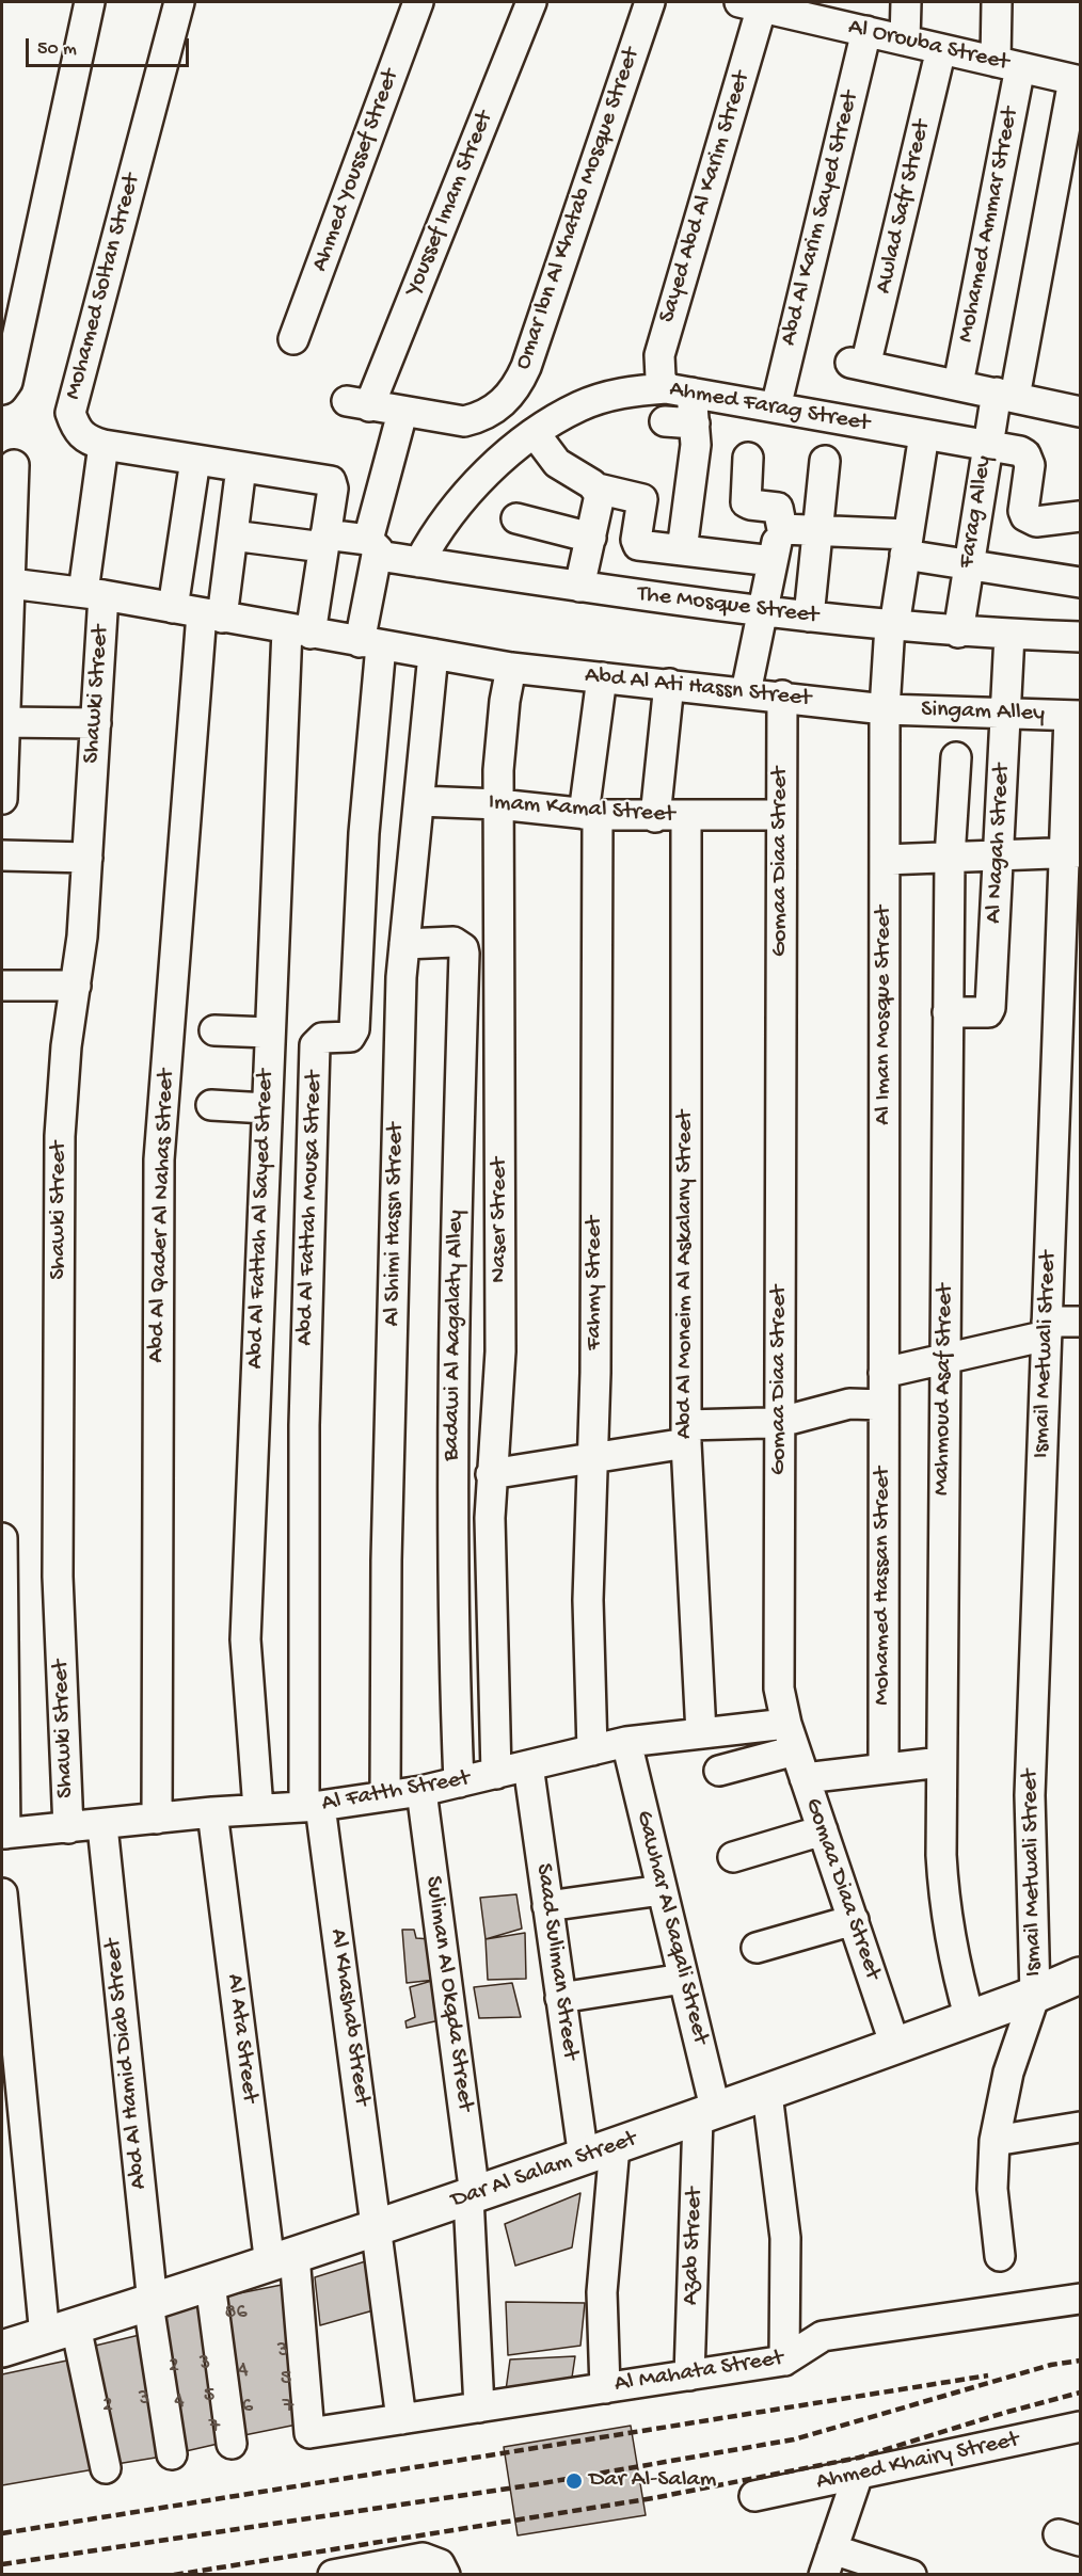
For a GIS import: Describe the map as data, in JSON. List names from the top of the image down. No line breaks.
{"streets":{"main road":["Dar Al Salam Street"],"street":["Al Orouba Street","Ahmed Youssef Street","Sayed Abd Al Karim Street","Youssef Imam Street","Awlad Safr Street","Omar Ibn Al Khatab Mosque Street","Abd Al Karim Sayed Street","Mohamed Ammar Street","Mohamed Soltan Street","Ahmed Farag Street","Farag Alley","The Mosque Street","Abd Al Ati Hassn Street","Shawki Street","Singam Alley","Imam Kamal Street","Al Nagah Street","Gomaa Diaa Street","Al Iman Mosque Street","Abd Al Fattah Mousa Street","Abd Al Qader Al Nahas Street","Abd Al Fattah Al Sayed Street","Naser Street","Al Shimi Hassn Street","Abd Al Moneim Al Askalany Street","Fahmy Street","Badawi Al Aagalaty Alley","Ismail Metwali Street","Mahmoud Asaf Street","Mohamed Hassan Street","Al Fatth Street","Gawhar Al Saqali Street","Saad Suliman Street","Suliman Al Okqda Street","Al Khashab Street","Al Ata Street","Abd Al Hamid Diab Street","Azab Street","Al Mahata Street","Ahmed Khairy Street"]},"crossings":[["Al Orouba Street","Sayed Abd Al Karim Street"],["Al Orouba Street","Awlad Safr Street"],["Al Orouba Street","Abd Al Karim Sayed Street"],["Al Orouba Street","Mohamed Ammar Street"],["Al Orouba Street","Farag Alley"],["Sayed Abd Al Karim Street","Ahmed Farag Street"],["Youssef Imam Street","Omar Ibn Al Khatab Mosque Street"],["Awlad Safr Street","Mohamed Ammar Street"],["Abd Al Karim Sayed Street","Ahmed Farag Street"],["Mohamed Soltan Street","The Mosque Street"],["Mohamed Soltan Street","Abd Al Ati Hassn Street"],["Mohamed Soltan Street","Shawki Street"],["Mohamed Soltan Street","Abd Al Qader Al Nahas Street"],["Mohamed Soltan Street","Abd Al Fattah Al Sayed Street"],["Ahmed Farag Street","Farag Alley"],["Ahmed Farag Street","The Mosque Street"],["Ahmed Farag Street","Al Iman Mosque Street"],["Farag Alley","The Mosque Street"],["The Mosque Street","Al Nagah Street"],["The Mosque Street","Al Iman Mosque Street"],["Abd Al Ati Hassn Street","Shawki Street"],["Abd Al Ati Hassn Street","Singam Alley"],["Abd Al Ati Hassn Street","Gomaa Diaa Street"],["Abd Al Ati Hassn Street","Al Iman Mosque Street"],["Abd Al Ati Hassn Street","Abd Al Fattah Mousa Street"],["Abd Al Ati Hassn Street","Abd Al Qader Al Nahas Street"],["Abd Al Ati Hassn Street","Abd Al Fattah Al Sayed Street"],["Abd Al Ati Hassn Street","Naser Street"],["Abd Al Ati Hassn Street","Al Shimi Hassn Street"],["Abd Al Ati Hassn Street","Fahmy Street"],["Shawki Street","Al Fatth Street"],["Singam Alley","Al Nagah Street"],["Singam Alley","Al Iman Mosque Street"],["Singam Alley","Ismail Metwali Street"],["Imam Kamal Street","Gomaa Diaa Street"],["Imam Kamal Street","Naser Street"],["Imam Kamal Street","Al Shimi Hassn Street"],["Imam Kamal Street","Abd Al Moneim Al Askalany Street"],["Imam Kamal Street","Fahmy Street"],["Al Nagah Street","Mahmoud Asaf Street"],["Gomaa Diaa Street","Al Fatth Street"],["Gomaa Diaa Street","Dar Al Salam Street"],["Al Iman Mosque Street","Mohamed Hassan Street"],["Abd Al Fattah Mousa Street","Al Fatth Street"],["Abd Al Fattah Mousa Street","Al Khashab Street"],["Abd Al Qader Al Nahas Street","Al Fatth Street"],["Abd Al Fattah Al Sayed Street","Al Fatth Street"],["Naser Street","Al Fatth Street"],["Al Shimi Hassn Street","Badawi Al Aagalaty Alley"],["Al Shimi Hassn Street","Al Fatth Street"],["Abd Al Moneim Al Askalany Street","Al Fatth Street"],["Fahmy Street","Al Fatth Street"],["Badawi Al Aagalaty Alley","Al Fatth Street"],["Ismail Metwali Street","Dar Al Salam Street"],["Mahmoud Asaf Street","Dar Al Salam Street"],["Al Fatth Street","Gawhar Al Saqali Street"],["Al Fatth Street","Saad Suliman Street"],["Al Fatth Street","Suliman Al Okqda Street"],["Al Fatth Street","Al Khashab Street"],["Al Fatth Street","Al Ata Street"],["Al Fatth Street","Abd Al Hamid Diab Street"],["Gawhar Al Saqali Street","Dar Al Salam Street"],["Gawhar Al Saqali Street","Azab Street"],["Saad Suliman Street","Dar Al Salam Street"],["Saad Suliman Street","Al Mahata Street"],["Suliman Al Okqda Street","Dar Al Salam Street"],["Suliman Al Okqda Street","Al Mahata Street"],["Al Khashab Street","Dar Al Salam Street"],["Al Khashab Street","Al Mahata Street"],["Al Ata Street","Dar Al Salam Street"],["Al Ata Street","Al Mahata Street"],["Abd Al Hamid Diab Street","Dar Al Salam Street"],["Dar Al Salam Street","Azab Street"],["Azab Street","Al Mahata Street"]],"places":["Dar Al-Salam"],"house_numbers":["86","3","3","2","4","5","5","3","4","2","6","7","7"],"scale_bar":"50 m"}
